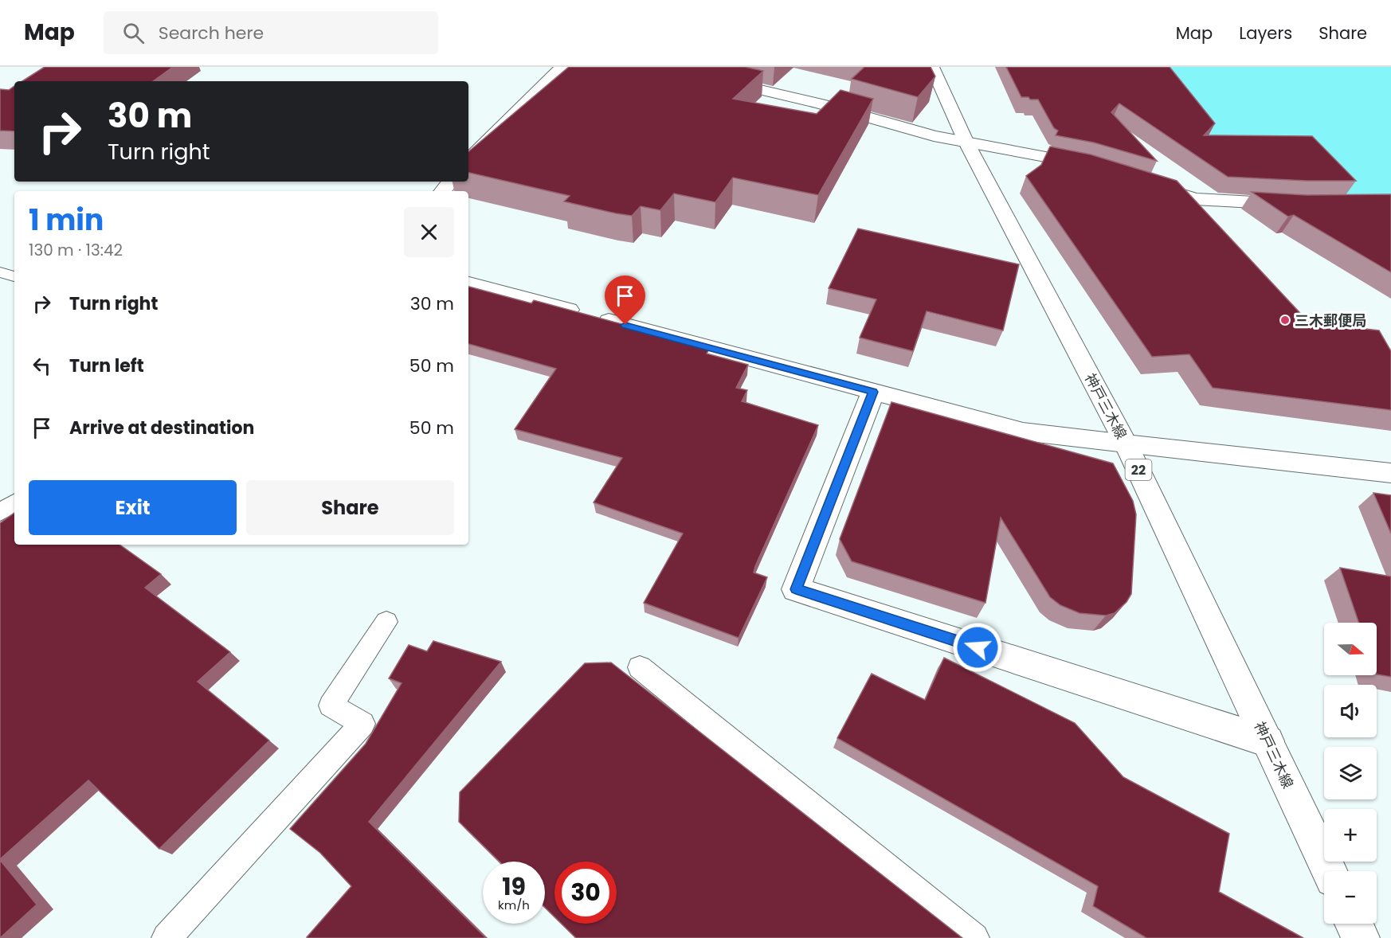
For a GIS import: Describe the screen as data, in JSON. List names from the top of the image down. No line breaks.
{"streets":{"street":["神戸三木線","22"]},"places":["三木郵便局"],"north":"right","page":{"header":"Map","search":"Search here","nav":["Map","Layers","Share"],"turn":["30 m","Turn right"],"heading":["1 min","130 m · 13:42"],"list":[{"name":"Turn right","value":"30 m"},{"name":"Turn left","value":"50 m"},{"name":"Arrive at destination","value":"50 m"}],"buttons":["Exit","Share"],"map_buttons":["+","−"],"speed":"19 km/h","limit":"30"}}
